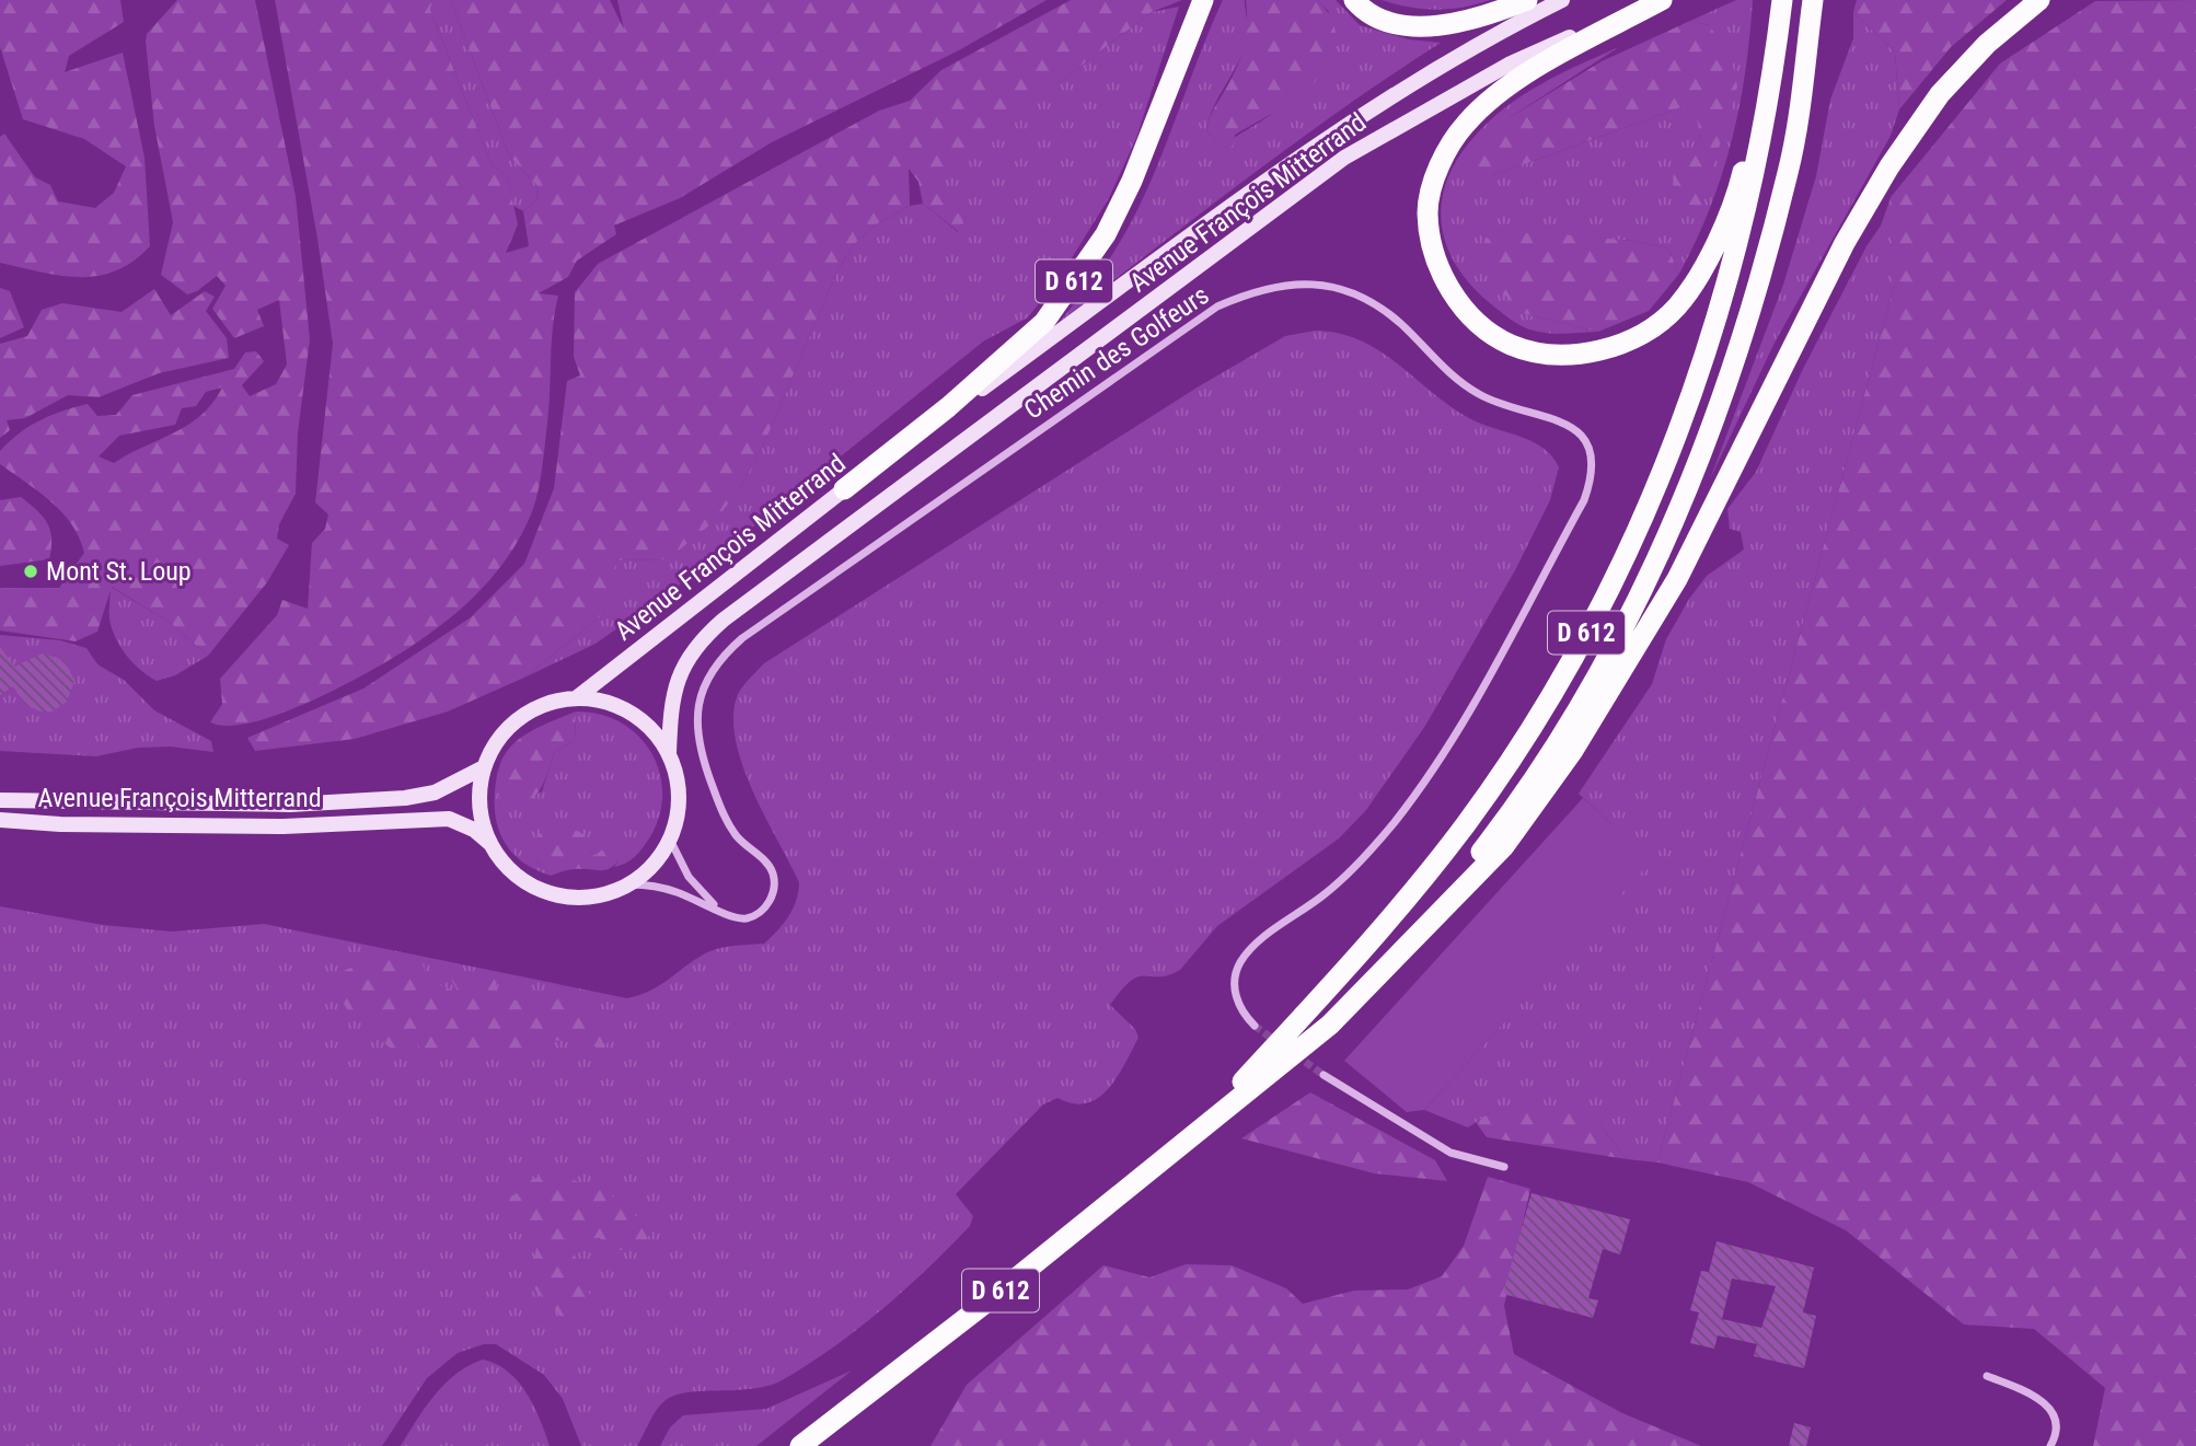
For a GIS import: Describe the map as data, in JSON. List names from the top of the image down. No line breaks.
{"streets":{"highway":["D 612"],"main road":["Avenue François Mitterrand"],"street":["Chemin des Golfeurs"]},"crossings":[["Avenue François Mitterrand","D 612"],["Avenue François Mitterrand","Chemin des Golfeurs"]],"places":["Mont St. Loup"]}
